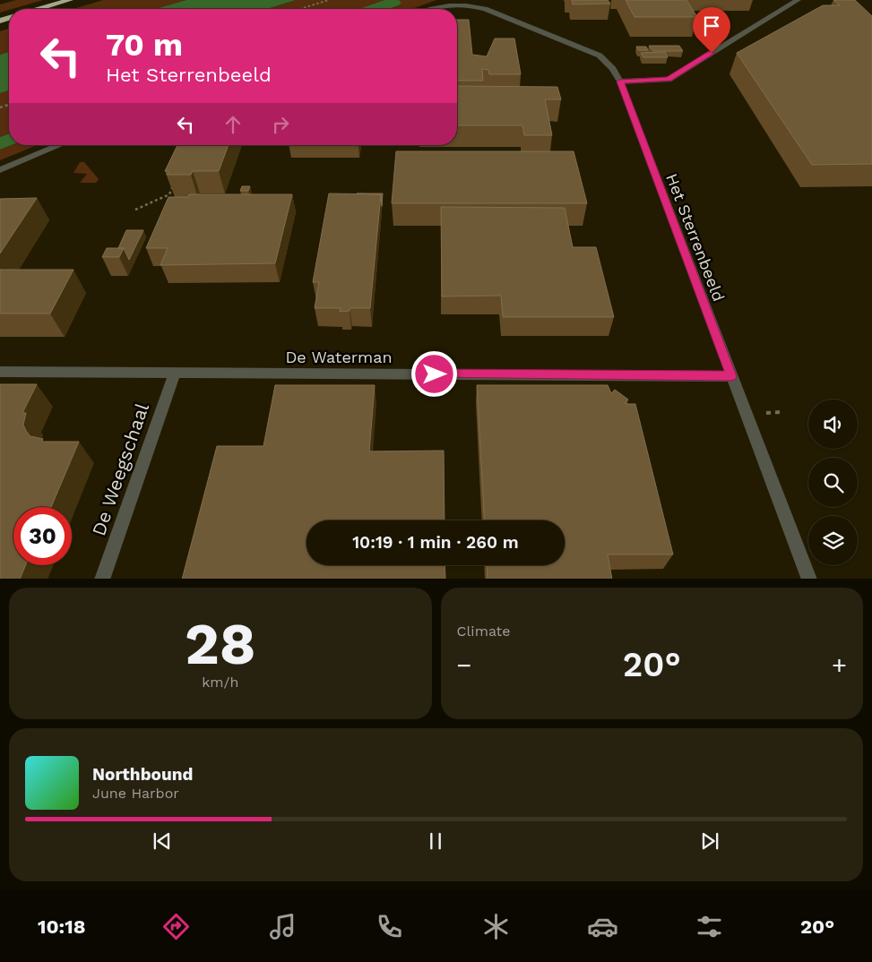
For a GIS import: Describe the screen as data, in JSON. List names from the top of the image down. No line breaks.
{"streets":{"street":["Het Sterrenbeeld","De Waterman","De Weegschaal"]},"crossings":[["Het Sterrenbeeld","De Waterman"],["De Waterman","De Weegschaal"]],"page":{"turn":["70 m","Het Sterrenbeeld"],"limit":"30","trip":"10:19 · 1 min · 260 m","tile":[["28","km/h"],"Climate"],"heat":["−","20°","+"],"song":["Northbound","June Harbor"],"tabs":["10:18","20°"]}}
